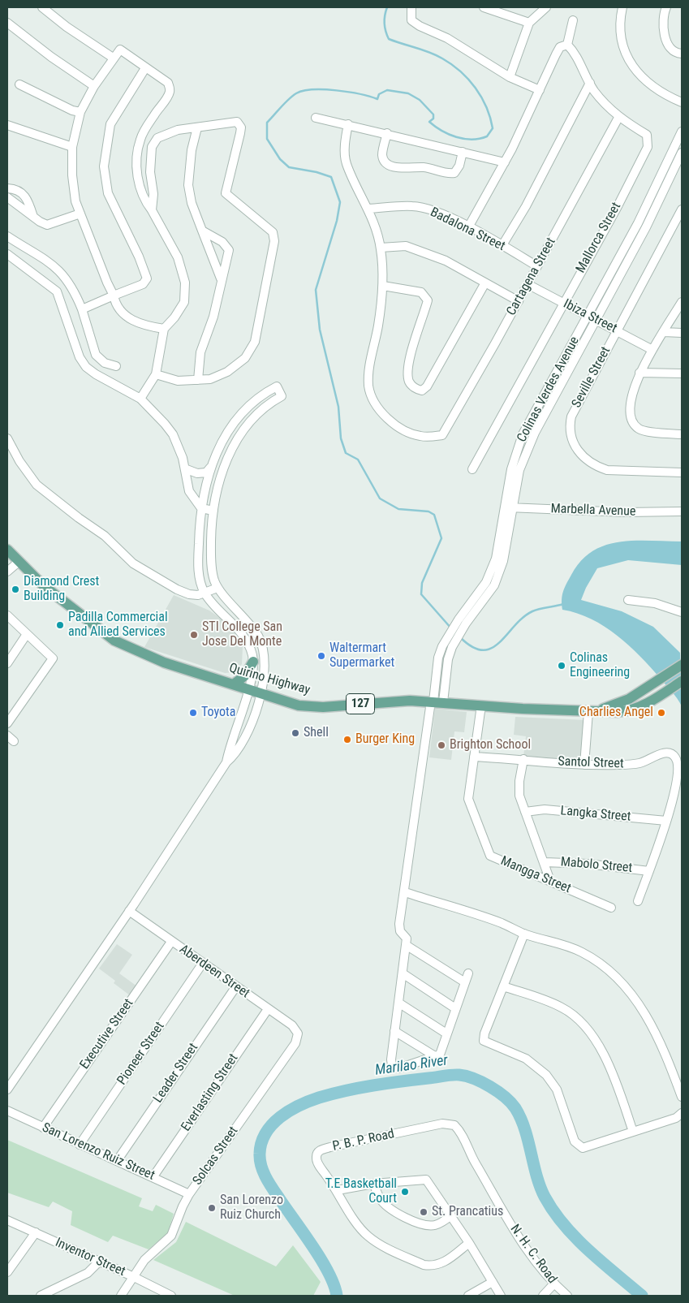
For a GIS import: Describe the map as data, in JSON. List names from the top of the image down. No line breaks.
{"streets":{"main road":["Quirino Highway","127"],"street":["Badalona Street","Mallorca Street","Cartagena Street","Ibiza Street","Seville Street","Colinas Verdes Avenue","Marbella Avenue","Santol Street","Langka Street","Mabolo Street","Mangga Street","Aberdeen Street","Executive Street","Pioneer Street","Leader Street","Everlasting Street","P. B. P. Road","San Lorenzo Ruiz Street","Solcas Street","N. H. C. Road","Inventor Street"]},"crossings":[["Badalona Street","Cartagena Street"],["Mallorca Street","Cartagena Street"],["Mallorca Street","Ibiza Street"],["Cartagena Street","Ibiza Street"],["Ibiza Street","Seville Street"],["Ibiza Street","Colinas Verdes Avenue"],["Colinas Verdes Avenue","Marbella Avenue"],["Colinas Verdes Avenue","Quirino Highway"],["Quirino Highway","Mangga Street"],["Santol Street","Langka Street"],["Santol Street","Mabolo Street"],["Santol Street","Mangga Street"],["Aberdeen Street","Executive Street"],["Aberdeen Street","Pioneer Street"],["Aberdeen Street","Leader Street"],["Aberdeen Street","Everlasting Street"],["Aberdeen Street","Solcas Street"],["Executive Street","San Lorenzo Ruiz Street"],["Pioneer Street","San Lorenzo Ruiz Street"],["Leader Street","San Lorenzo Ruiz Street"],["Everlasting Street","San Lorenzo Ruiz Street"],["P. B. P. Road","N. H. C. Road"],["San Lorenzo Ruiz Street","Solcas Street"],["Solcas Street","Inventor Street"]],"water":["Marilao River"],"places":["Diamond Crest Building","Padilla Commercial and Allied Services","STI College San Jose Del Monte","Waltermart Supermarket","Colinas Engineering","Toyota","Charlies Angel","Shell","Burger King","Brighton School","T.E Basketball Court","San Lorenzo Ruiz Church","St. Prancatius"]}
